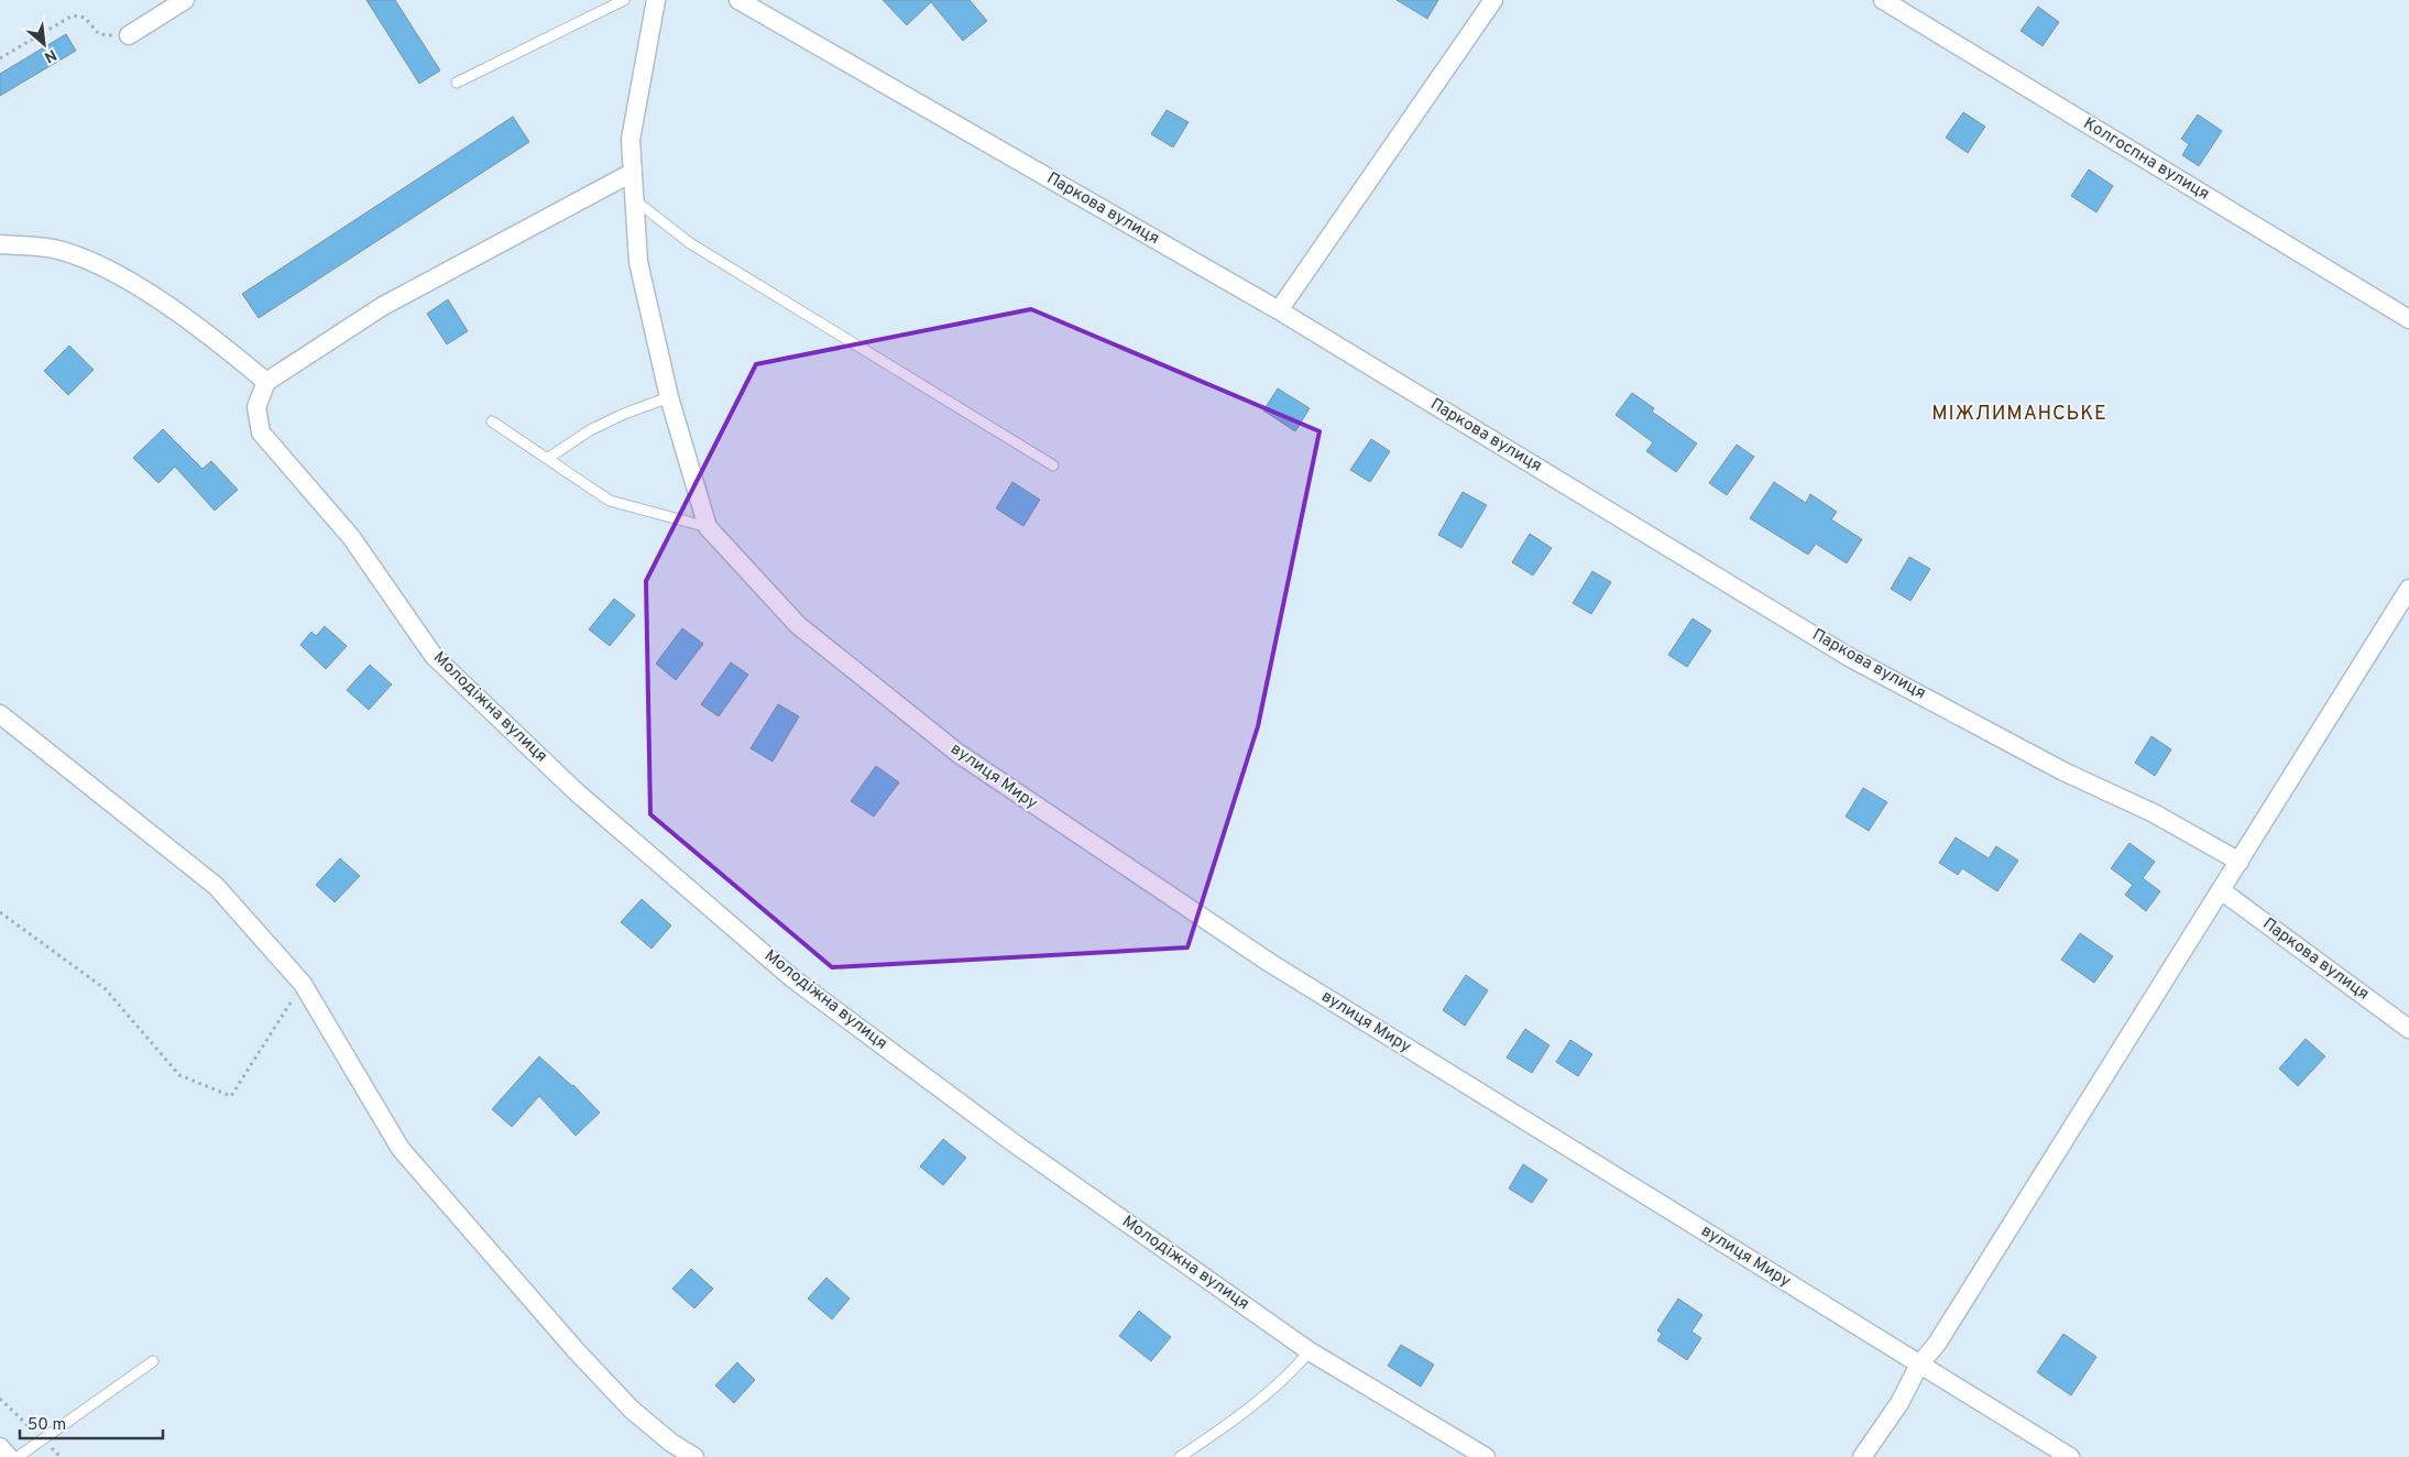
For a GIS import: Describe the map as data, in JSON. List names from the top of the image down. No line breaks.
{"streets":{"street":["Колгоспна вулиця","Паркова вулиця","Молодіжна вулиця","вулиця Миру"]},"districts":["МІЖЛИМАНСЬКЕ"],"scale_bar":"50 m","north":"bottom right"}
